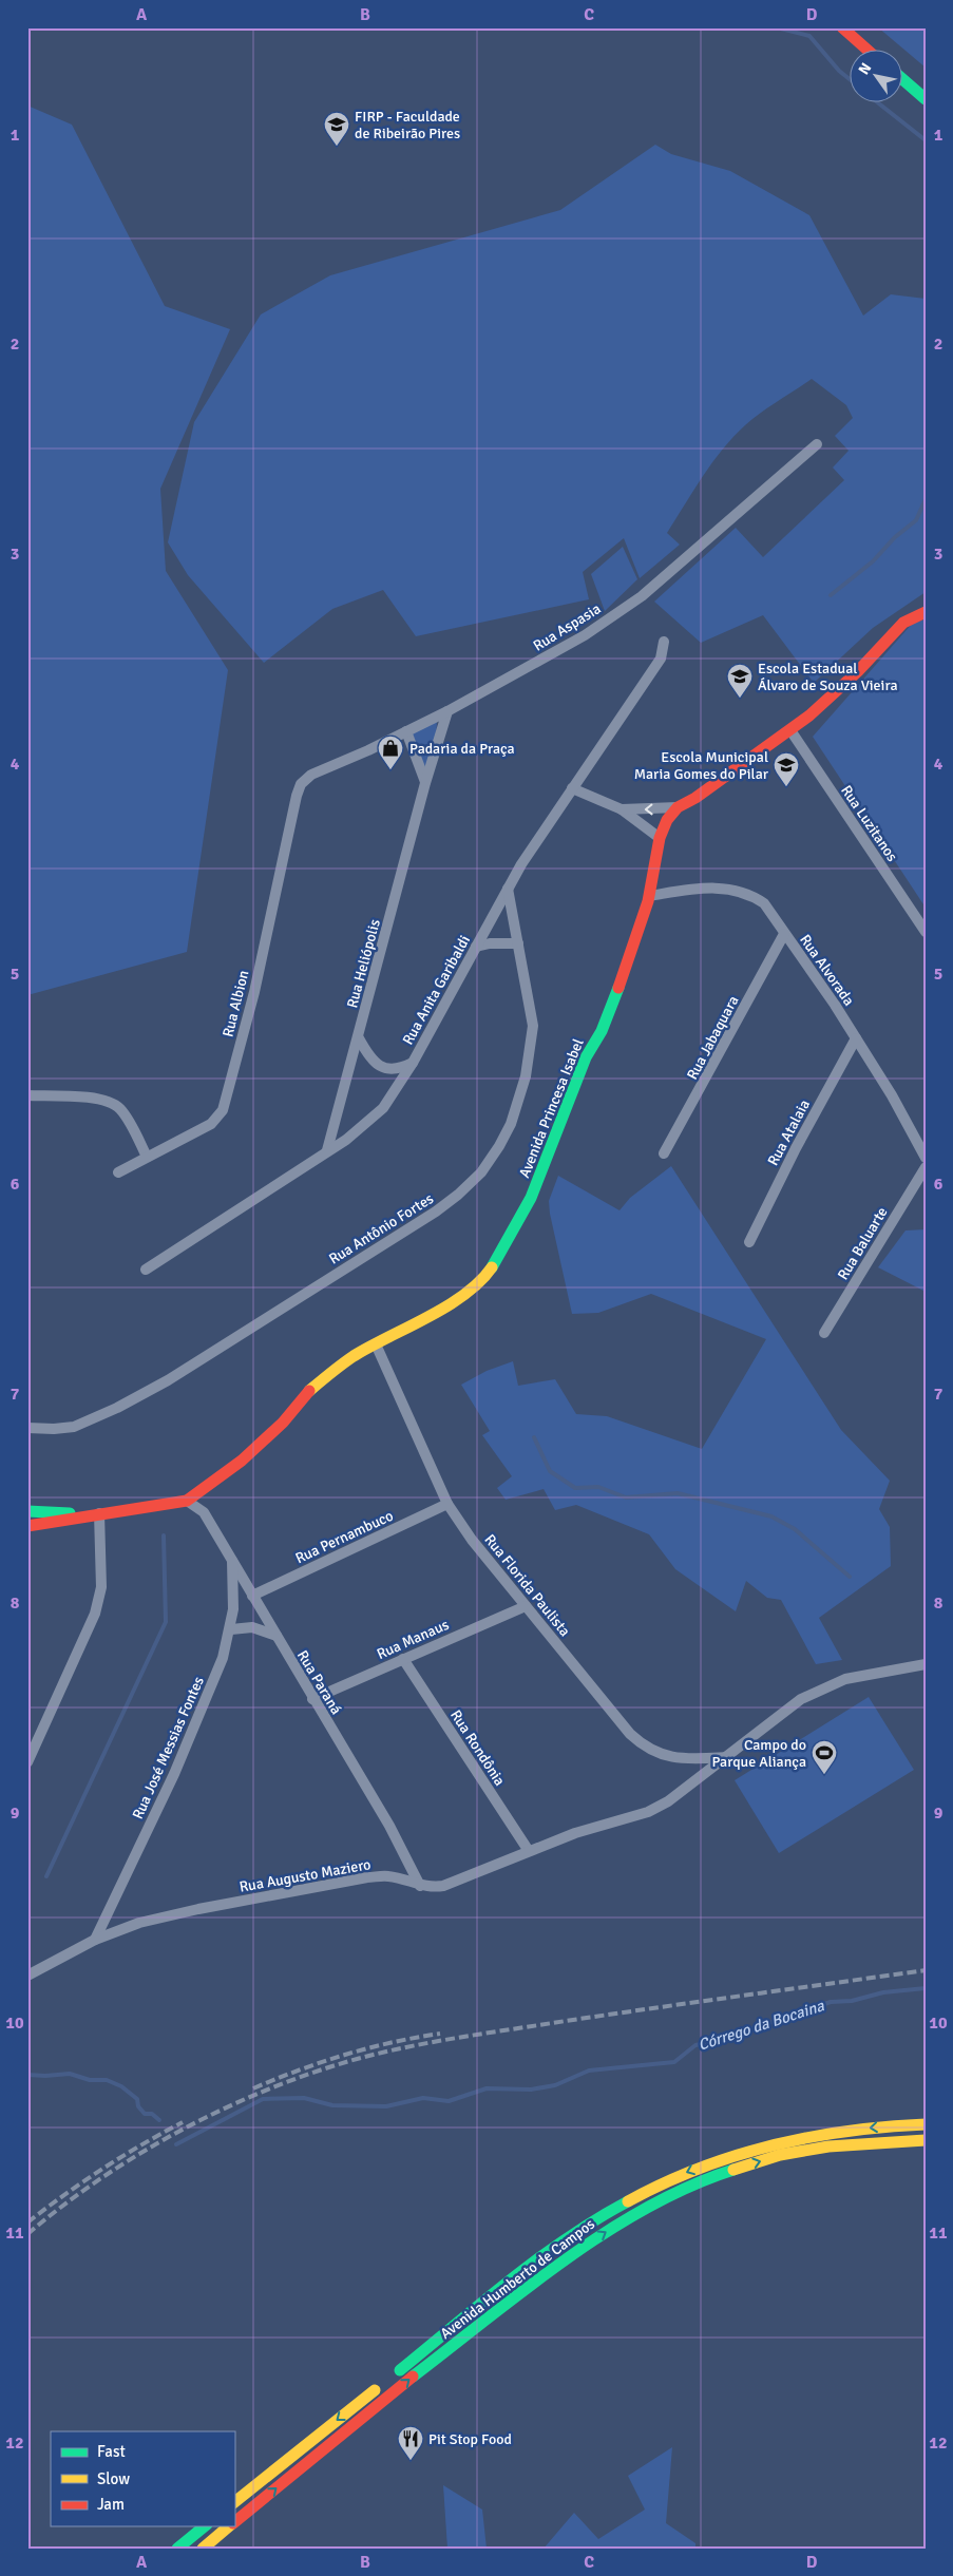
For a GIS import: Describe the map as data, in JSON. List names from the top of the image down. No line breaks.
{"streets":{"main road":["Avenida Princesa Isabel","Avenida Humberto de Campos"],"street":["Rua Aspasia","Rua Luzitanos","Rua Heliópolis","Rua Alvorada","Rua Anita Garibaldi","Rua Albion","Rua Jabaquara","Rua Atalaia","Rua Antônio Fortes","Rua Baluarte","Rua Pernambuco","Rua Florida Paulista","Rua Manaus","Rua Paraná","Rua José Messias Fontes","Rua Rondônia","Rua Augusto Maziero"]},"crossings":[["Rua Aspasia","Rua Heliópolis"],["Rua Aspasia","Rua Albion"],["Rua Luzitanos","Avenida Princesa Isabel"],["Rua Heliópolis","Rua Anita Garibaldi"],["Rua Alvorada","Rua Jabaquara"],["Rua Alvorada","Avenida Princesa Isabel"],["Rua Alvorada","Rua Atalaia"],["Rua Anita Garibaldi","Rua Antônio Fortes"],["Avenida Princesa Isabel","Rua Florida Paulista"],["Avenida Princesa Isabel","Rua Paraná"],["Rua Pernambuco","Rua Florida Paulista"],["Rua Pernambuco","Rua Paraná"],["Rua Florida Paulista","Rua Manaus"],["Rua Florida Paulista","Rua Augusto Maziero"],["Rua Manaus","Rua Paraná"],["Rua Manaus","Rua Rondônia"],["Rua Paraná","Rua José Messias Fontes"],["Rua Paraná","Rua Augusto Maziero"],["Rua José Messias Fontes","Rua Augusto Maziero"],["Rua Rondônia","Rua Augusto Maziero"]],"water":["Córrego da Bocaina"],"places":{"school or university":["FIRP - Faculdade de Ribeirão Pires","Escola Estadual Álvaro de Souza Vieira","Escola Municipal Maria Gomes do Pilar"],"shop":["Padaria da Praça"],"sports":["Campo do Parque Aliança"],"restaurant":["Pit Stop Food"]},"legend":["Fast","Slow","Jam"],"north":"top left","grid":{"columns":["A","B","C","D"],"rows":["1","2","3","4","5","6","7","8","9","10","11","12"]}}
